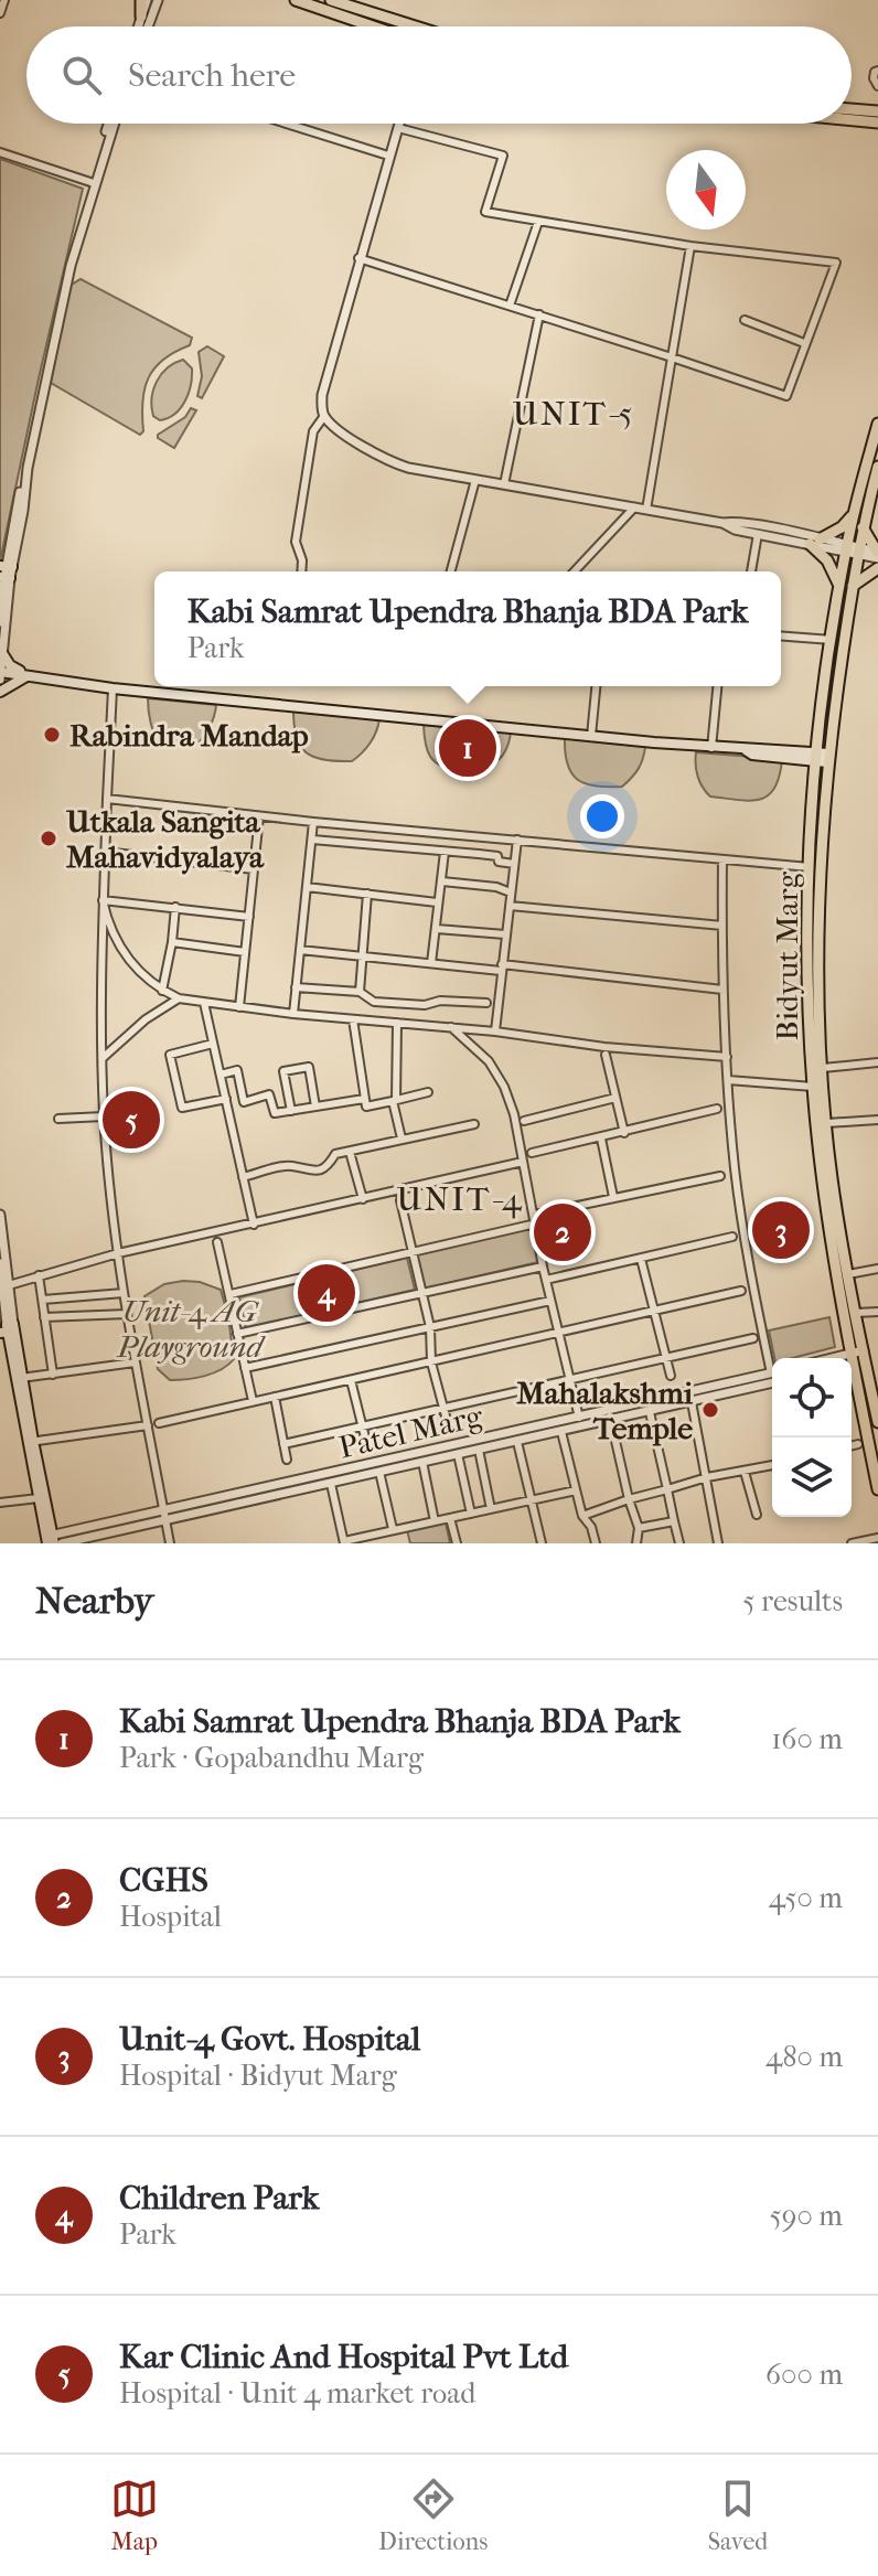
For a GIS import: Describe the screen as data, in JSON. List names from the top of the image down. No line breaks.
{"streets":{"main road":["Bidyut Marg"],"street":["Patel Marg"]},"districts":["UNIT-5","UNIT-4"],"parks":["Unit-4 AG Playground"],"places":["Rabindra Mandap","Utkala Sangita Mahavidyalaya","Mahalakshmi Temple"],"north":"bottom","page":{"search":"Search here","popup":["Kabi Samrat Upendra Bhanja BDA Park","Park"],"pins":["1","5","3","2","4"],"heading":["Nearby","5 results"],"list":[{"mark":"1","name":"Kabi Samrat Upendra Bhanja BDA Park","note":"Park · Gopabandhu Marg","value":"160 m"},{"mark":"2","name":"CGHS","note":"Hospital","value":"450 m"},{"mark":"3","name":"Unit-4 Govt. Hospital","note":"Hospital · Bidyut Marg","value":"480 m"},{"mark":"4","name":"Children Park","note":"Park","value":"590 m"},{"mark":"5","name":"Kar Clinic And Hospital Pvt Ltd","note":"Hospital · Unit 4 market road","value":"600 m"}],"nav":["Map","Directions","Saved"]}}
